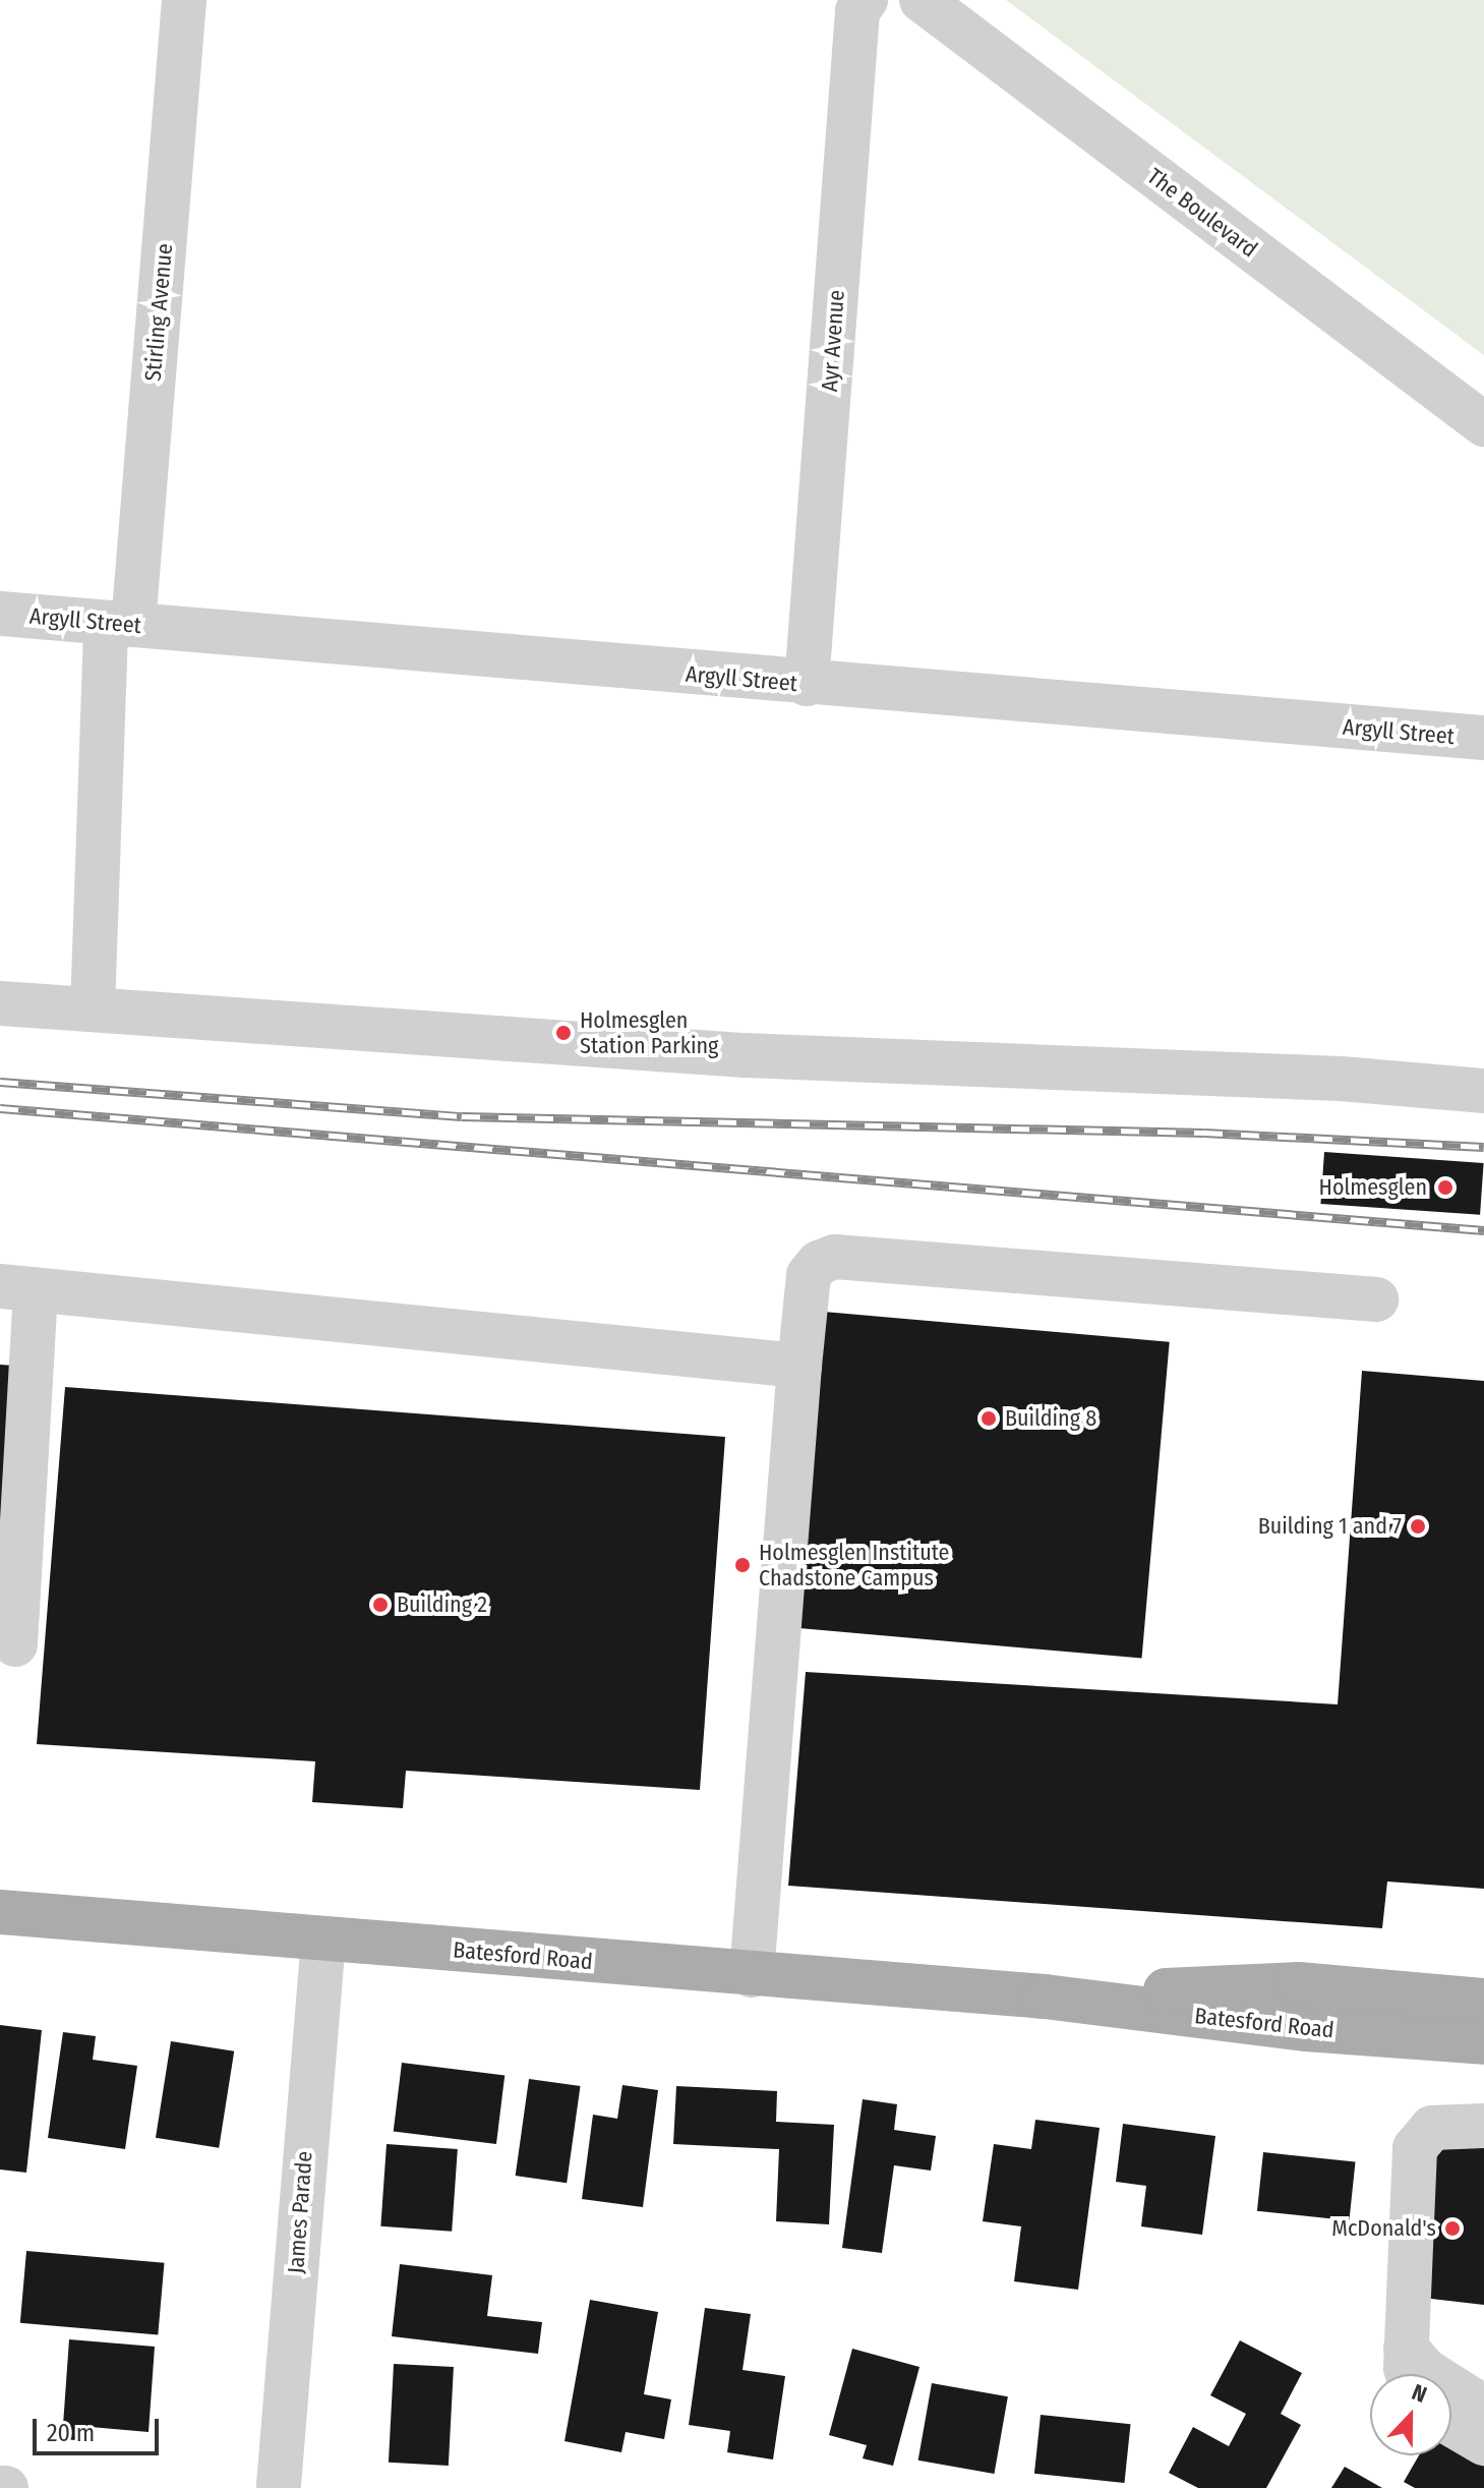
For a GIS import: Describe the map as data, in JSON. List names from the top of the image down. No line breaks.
{"streets":{"main road":["Batesford Road"],"street":["The Boulevard","Stirling Avenue","Ayr Avenue","Argyll Street","James Parade"]},"crossings":[["Stirling Avenue","Argyll Street"],["Ayr Avenue","Argyll Street"],["Batesford Road","James Parade"]],"places":["Holmesglen Station Parking","Holmesglen","Building 8","Building 1 and 7","Holmesglen Institute Chadstone Campus","Building 2","McDonald's"],"scale_bar":"20 m","north":"top"}
